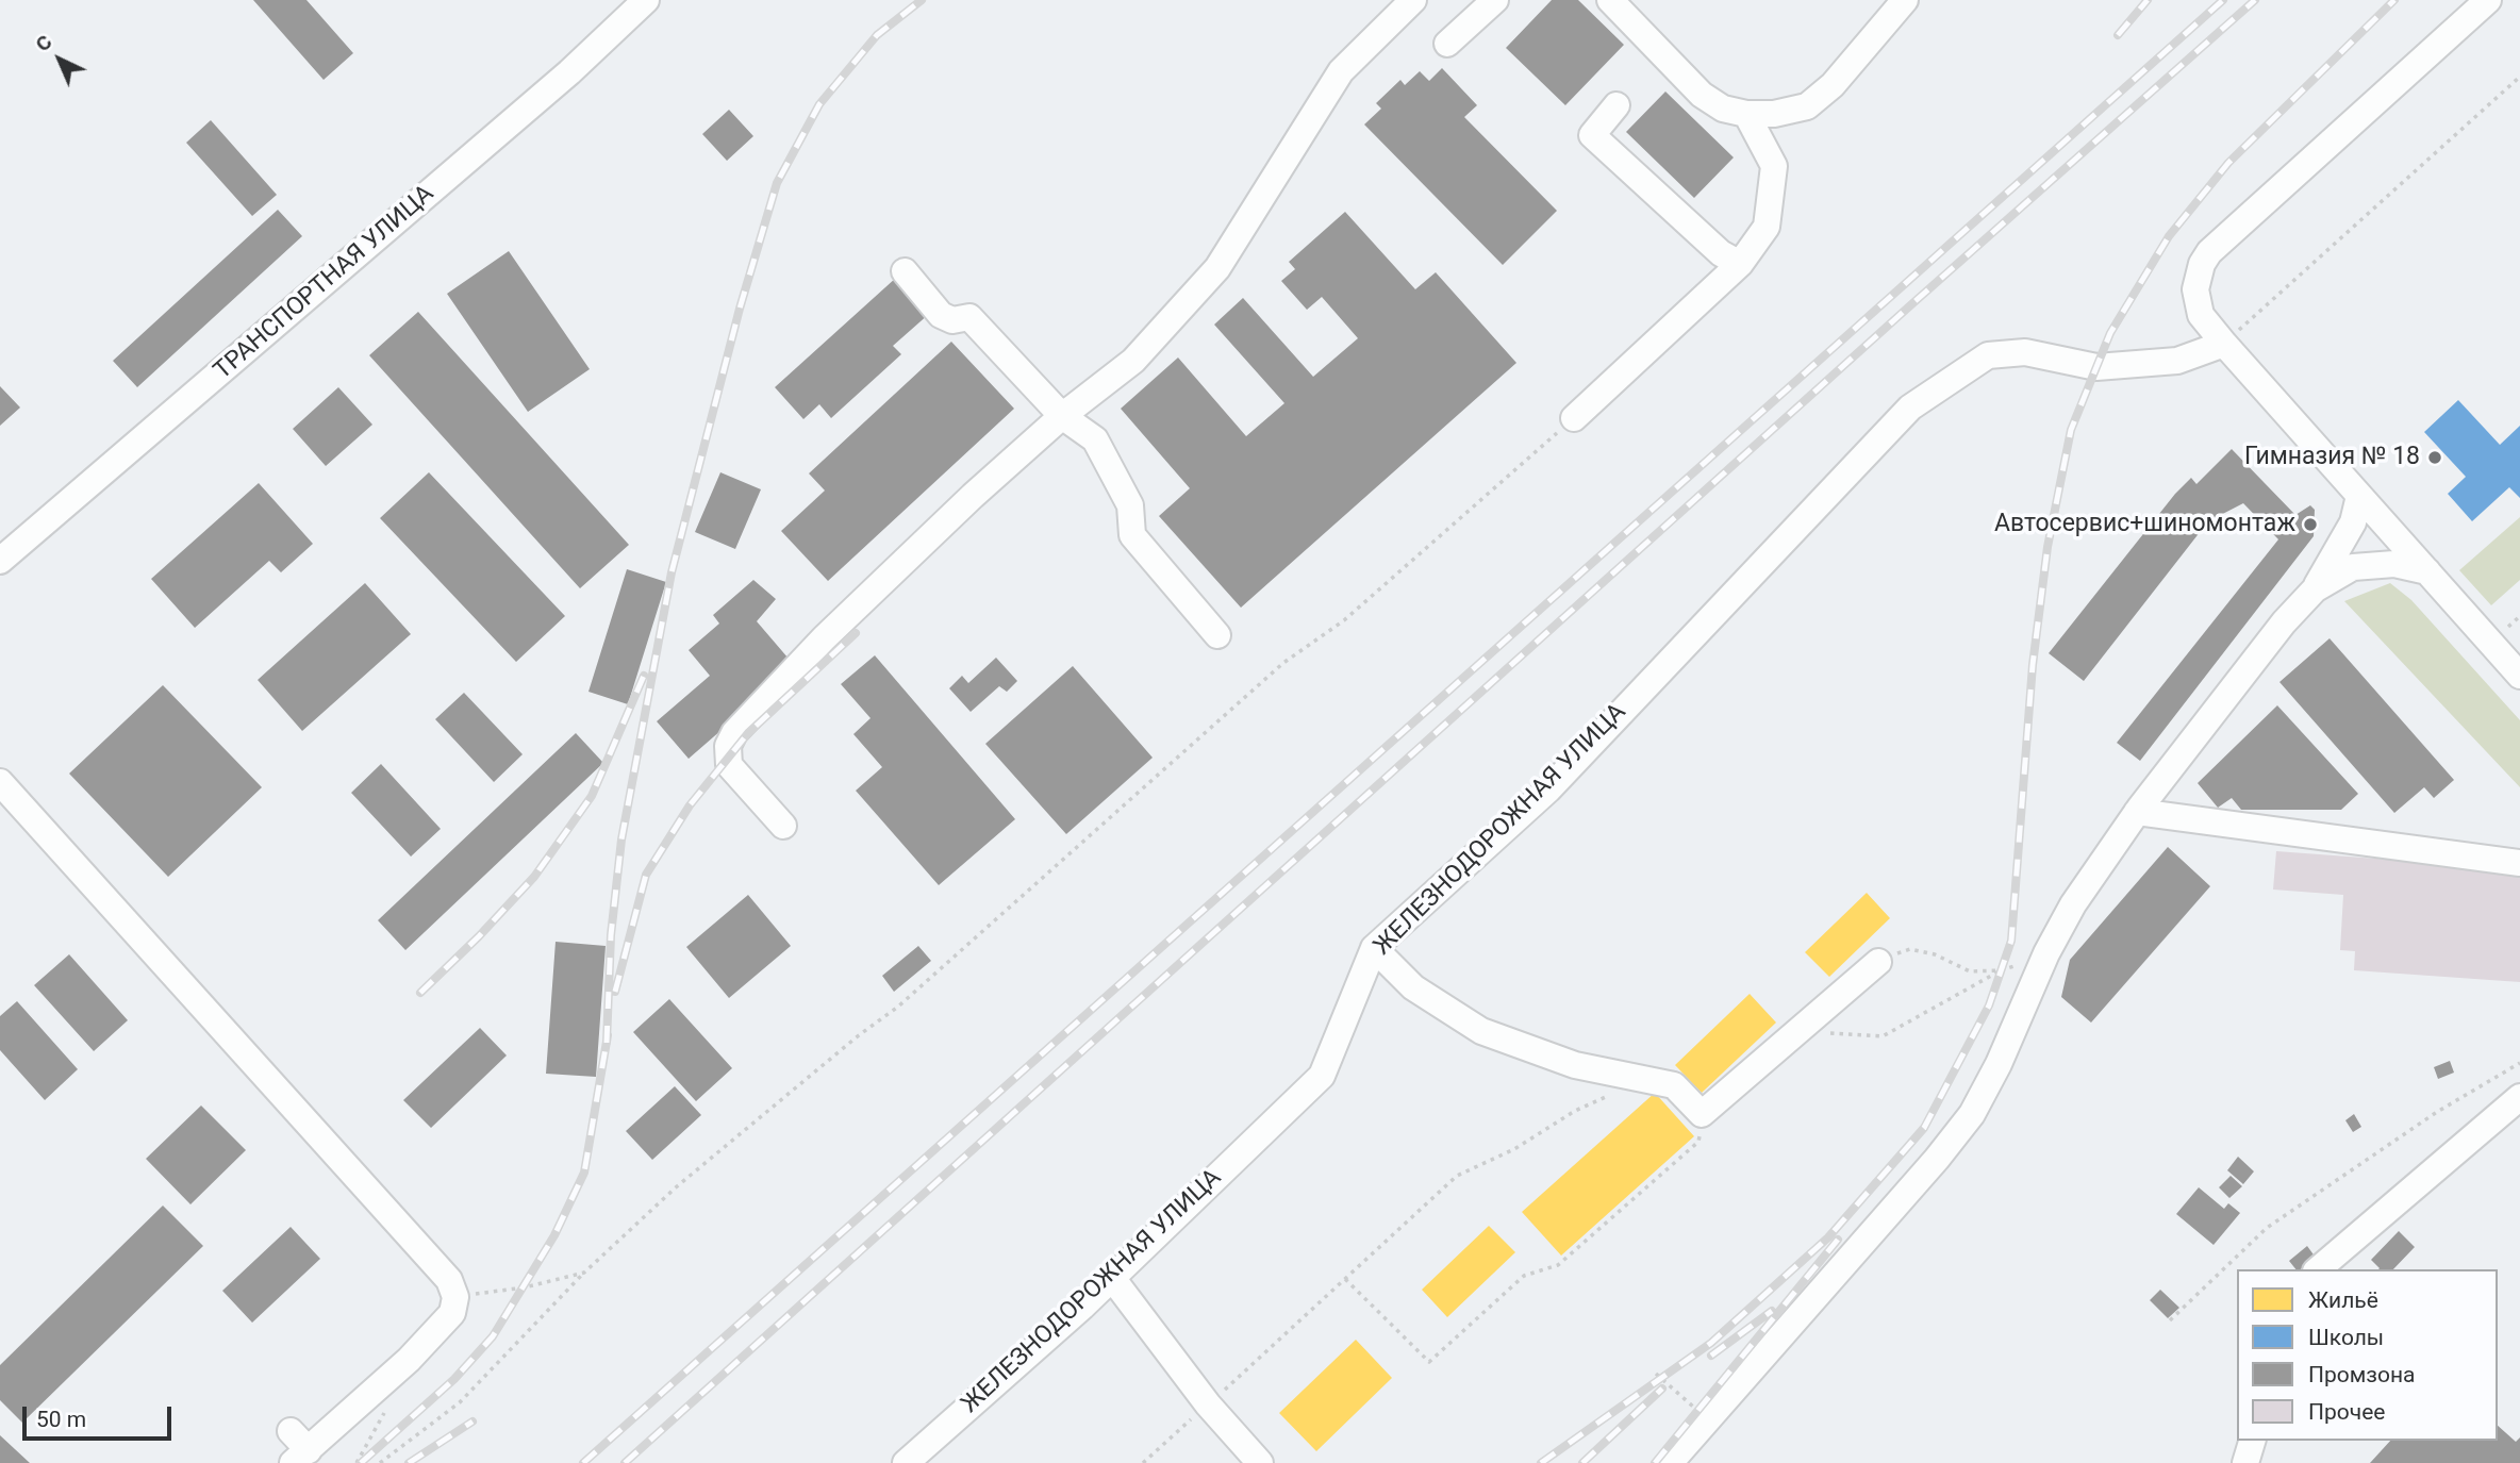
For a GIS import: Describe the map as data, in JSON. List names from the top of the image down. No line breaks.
{"streets":{"street":["ТРАНСПОРТНАЯ УЛИЦА","ЖЕЛЕЗНОДОРОЖНАЯ УЛИЦА"]},"places":["Гимназия № 18","Автосервис+шиномонтаж"],"legend":["Жильё","Школы","Промзона","Прочее"],"scale_bar":"50 m","north":"top left"}
